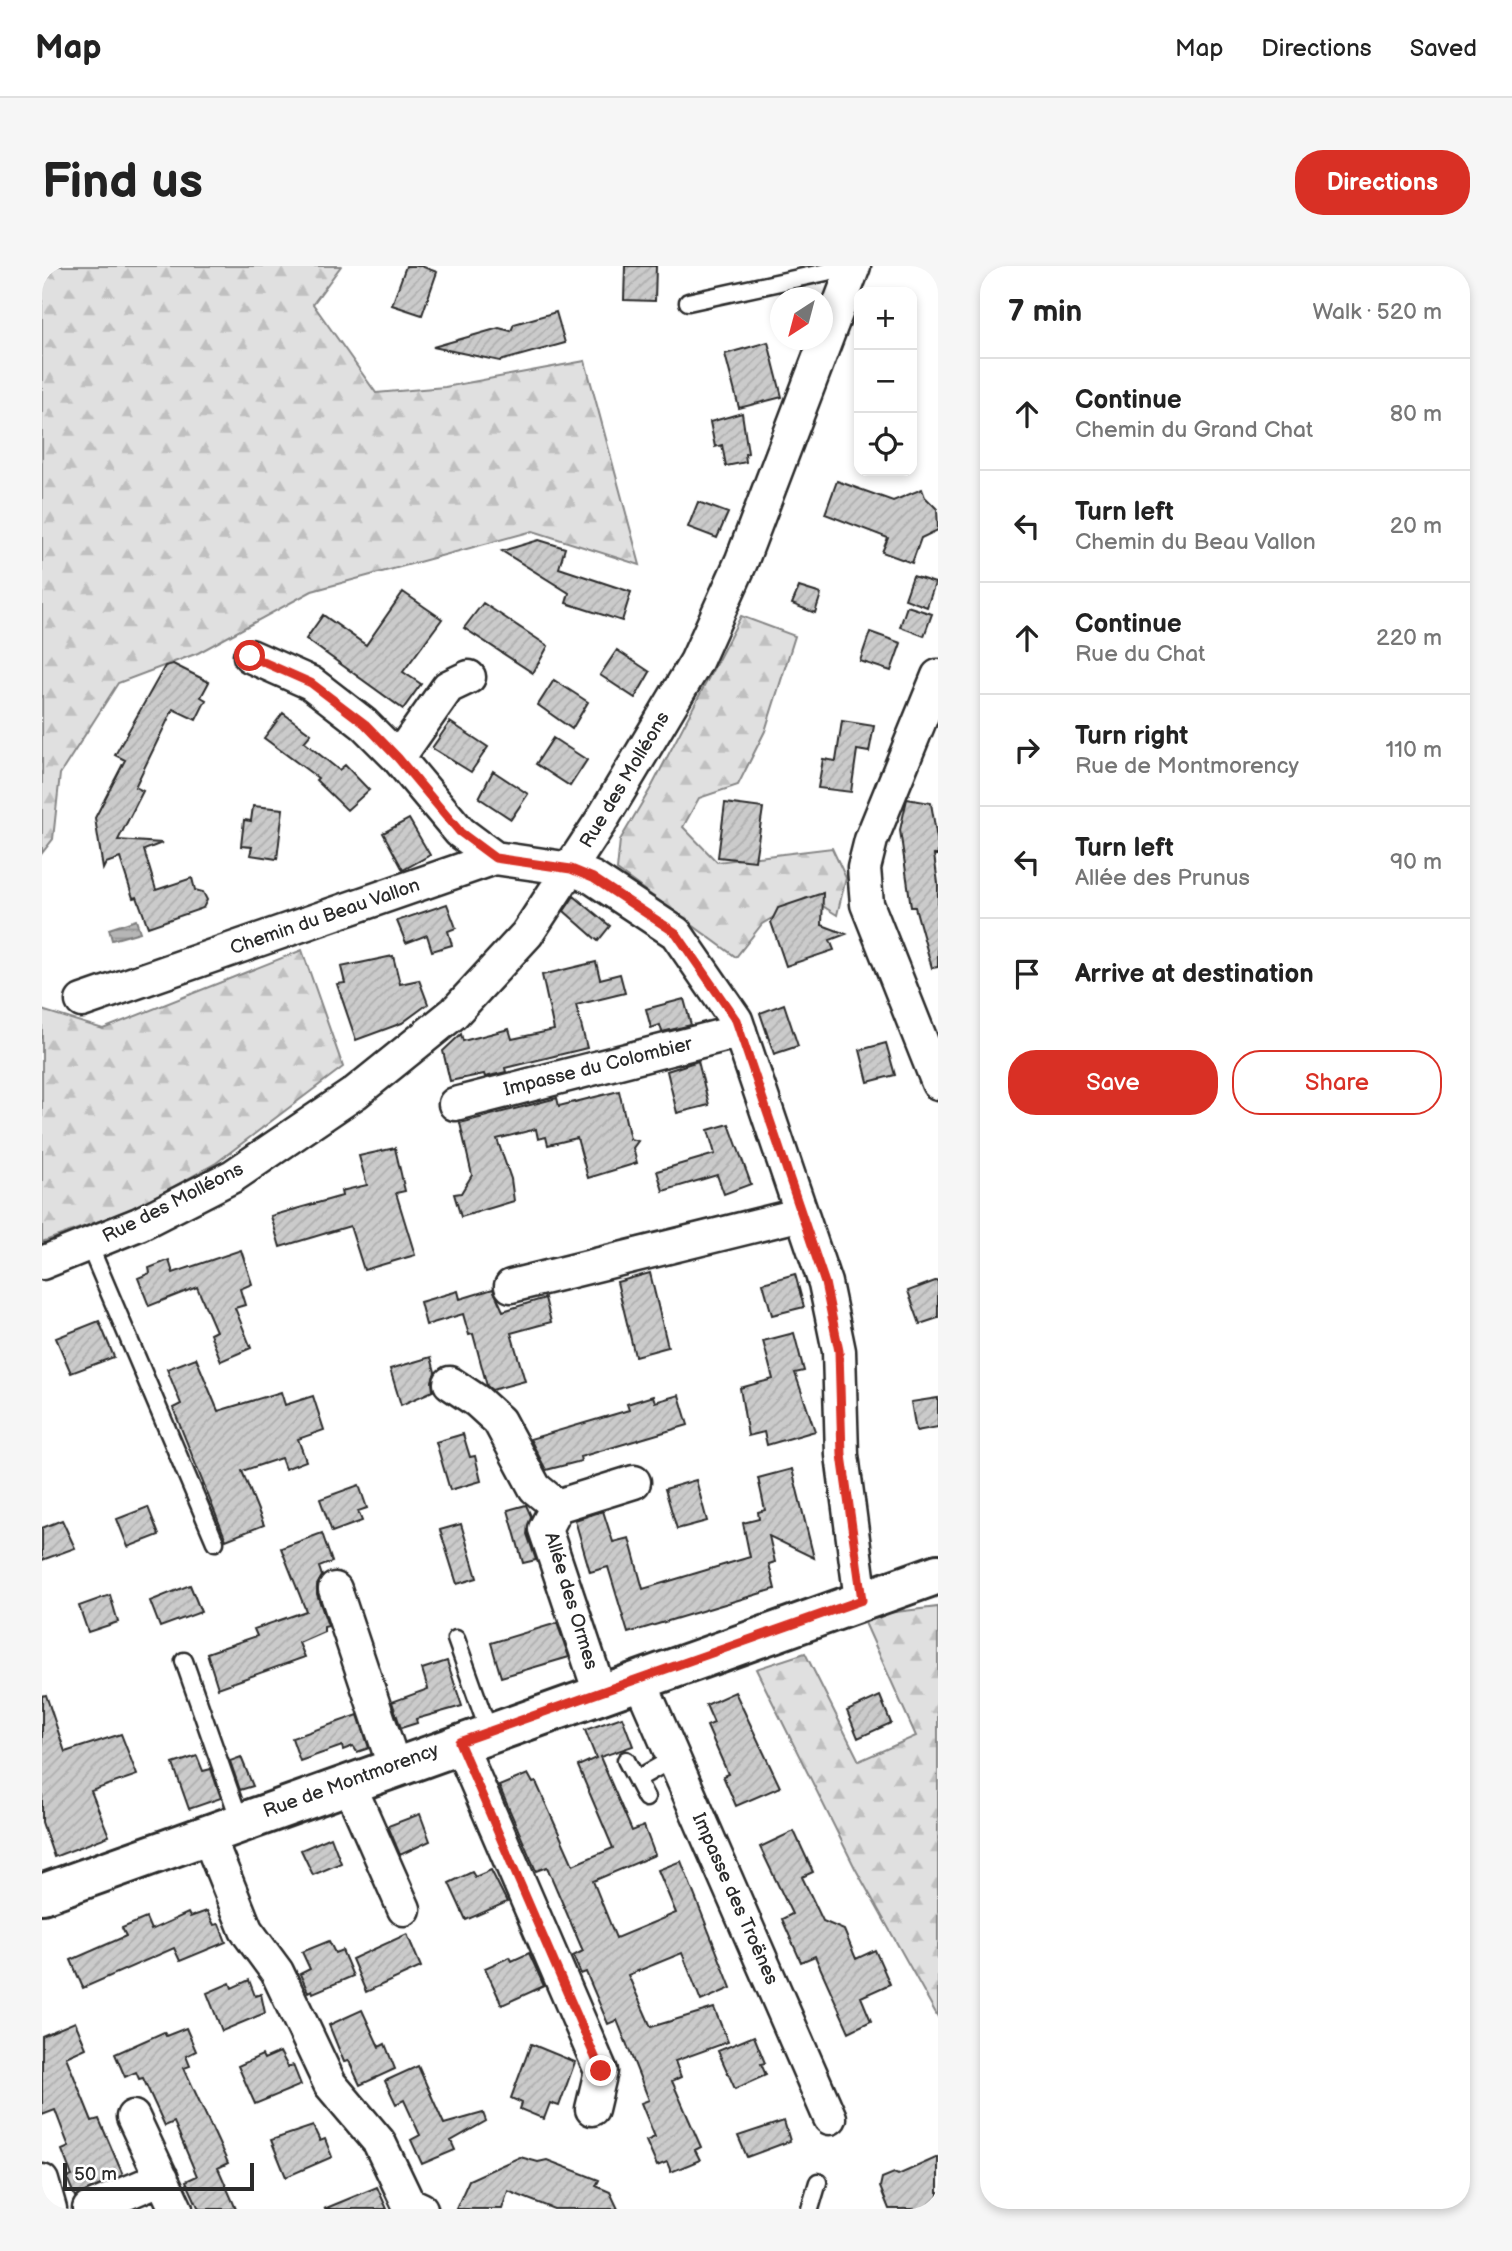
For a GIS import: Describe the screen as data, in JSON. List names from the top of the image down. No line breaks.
{"streets":{"street":["Rue des Molléons","Chemin du Beau Vallon","Impasse du Colombier","Allée des Ormes","Rue de Montmorency","Impasse des Troënes"]},"crossings":[["Rue des Molléons","Chemin du Beau Vallon"],["Chemin du Beau Vallon","Impasse du Colombier"],["Chemin du Beau Vallon","Rue de Montmorency"],["Allée des Ormes","Rue de Montmorency"],["Rue de Montmorency","Impasse des Troënes"]],"scale_bar":"50 m","north":"bottom left","page":{"header":"Map","nav":["Map","Directions","Saved"],"buttons":["Directions",["Save","Share"]],"title":"Find us","heading":["7 min","Walk · 520 m"],"map_buttons":["+","−"],"list":[["Continue","Chemin du Grand Chat","80 m"],["Turn left","Chemin du Beau Vallon","20 m"],["Continue","Rue du Chat","220 m"],["Turn right","Rue de Montmorency","110 m"],["Turn left","Allée des Prunus","90 m"],"Arrive at destination"],"scale":"50 m"}}
